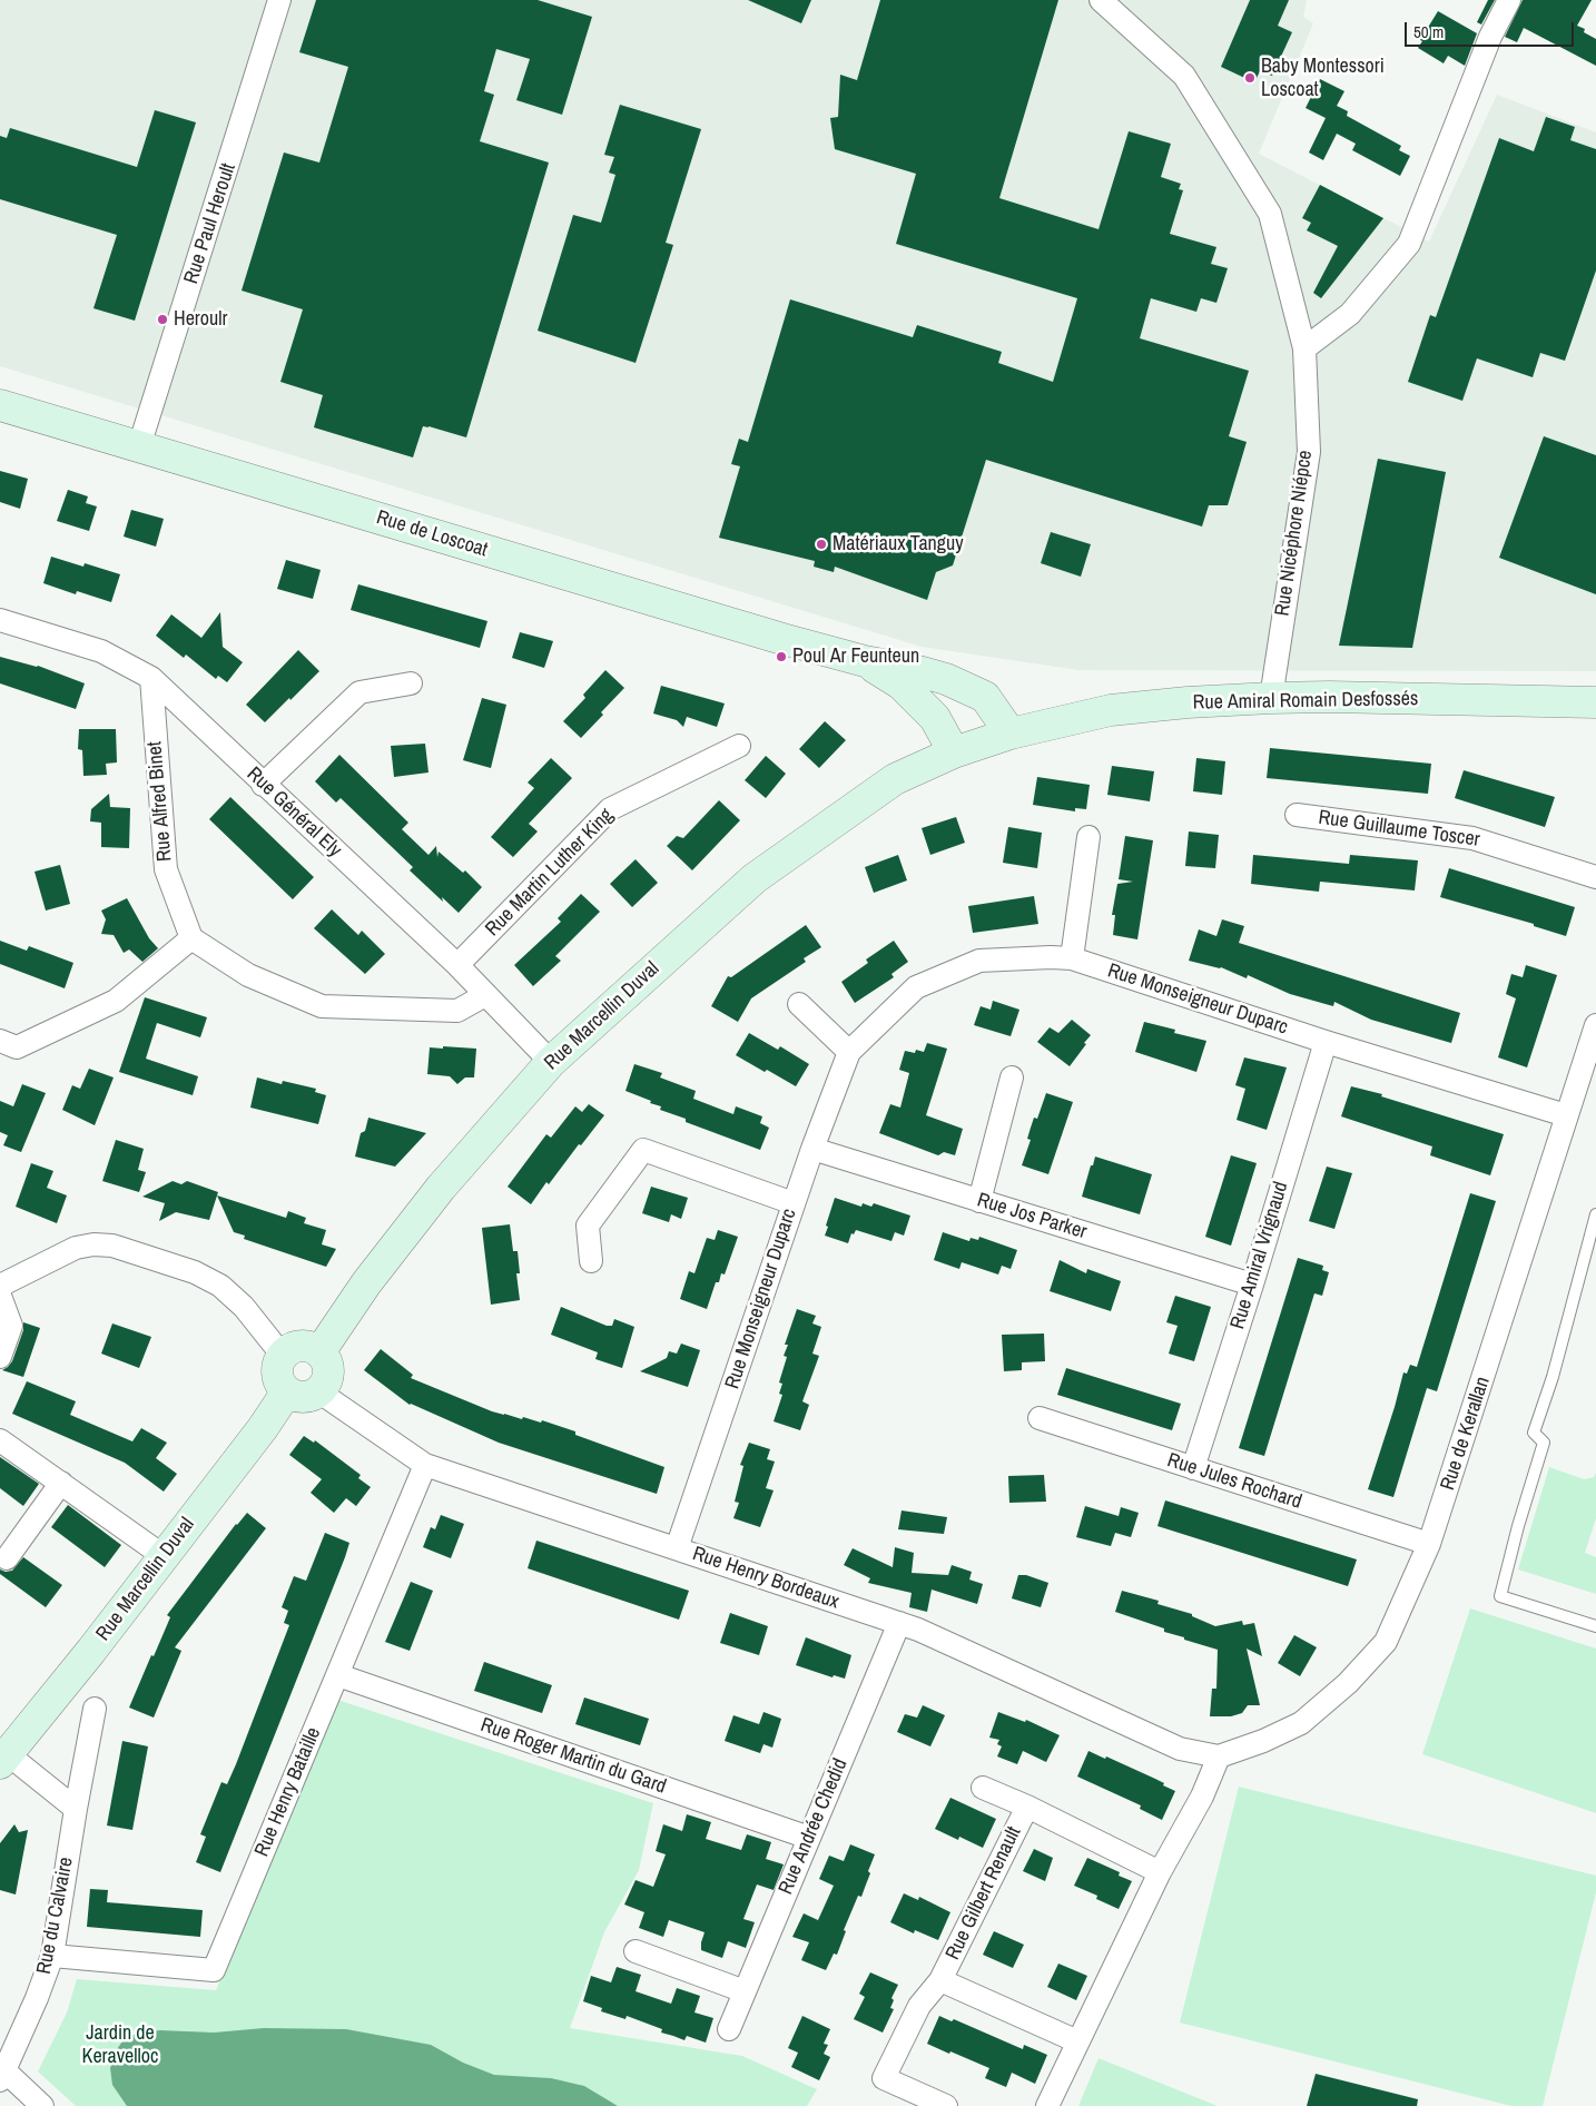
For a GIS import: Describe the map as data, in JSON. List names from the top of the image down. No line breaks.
{"streets":{"main road":["Rue de Loscoat","Rue Amiral Romain Desfossés","Rue Marcellin Duval"],"street":["Rue Paul Heroult","Rue Nicéphore Niépce","Rue Alfred Binet","Rue Général Ely","Rue Guillaume Toscer","Rue Martin Luther King","Rue Monseigneur Duparc","Rue Jos Parker","Rue Amiral Vrignaud","Rue de Kerallan","Rue Jules Rochard","Rue Henry Bordeaux","Rue Roger Martin du Gard","Rue Henry Bataille","Rue Andrée Chedid","Rue Gilbert Renault","Rue du Calvaire"]},"crossings":[["Rue Paul Heroult","Rue de Loscoat"],["Rue Nicéphore Niépce","Rue Amiral Romain Desfossés"],["Rue de Loscoat","Rue Amiral Romain Desfossés"],["Rue de Loscoat","Rue Marcellin Duval"],["Rue Amiral Romain Desfossés","Rue Marcellin Duval"],["Rue Alfred Binet","Rue Général Ely"],["Rue Général Ely","Rue Martin Luther King"],["Rue Général Ely","Rue Marcellin Duval"],["Rue Monseigneur Duparc","Rue Jos Parker"],["Rue Monseigneur Duparc","Rue Amiral Vrignaud"],["Rue Monseigneur Duparc","Rue de Kerallan"],["Rue Monseigneur Duparc","Rue Henry Bordeaux"],["Rue Marcellin Duval","Rue Henry Bordeaux"],["Rue Jos Parker","Rue Amiral Vrignaud"],["Rue Amiral Vrignaud","Rue Jules Rochard"],["Rue de Kerallan","Rue Jules Rochard"],["Rue de Kerallan","Rue Henry Bordeaux"],["Rue Henry Bordeaux","Rue Henry Bataille"],["Rue Henry Bordeaux","Rue Andrée Chedid"],["Rue Roger Martin du Gard","Rue Henry Bataille"],["Rue Roger Martin du Gard","Rue Andrée Chedid"],["Rue Henry Bataille","Rue du Calvaire"]],"parks":["Jardin de Keravelloc"],"places":["Baby Montessori Loscoat","Heroulr","Matériaux Tanguy","Poul Ar Feunteun"],"scale_bar":"50 m"}
